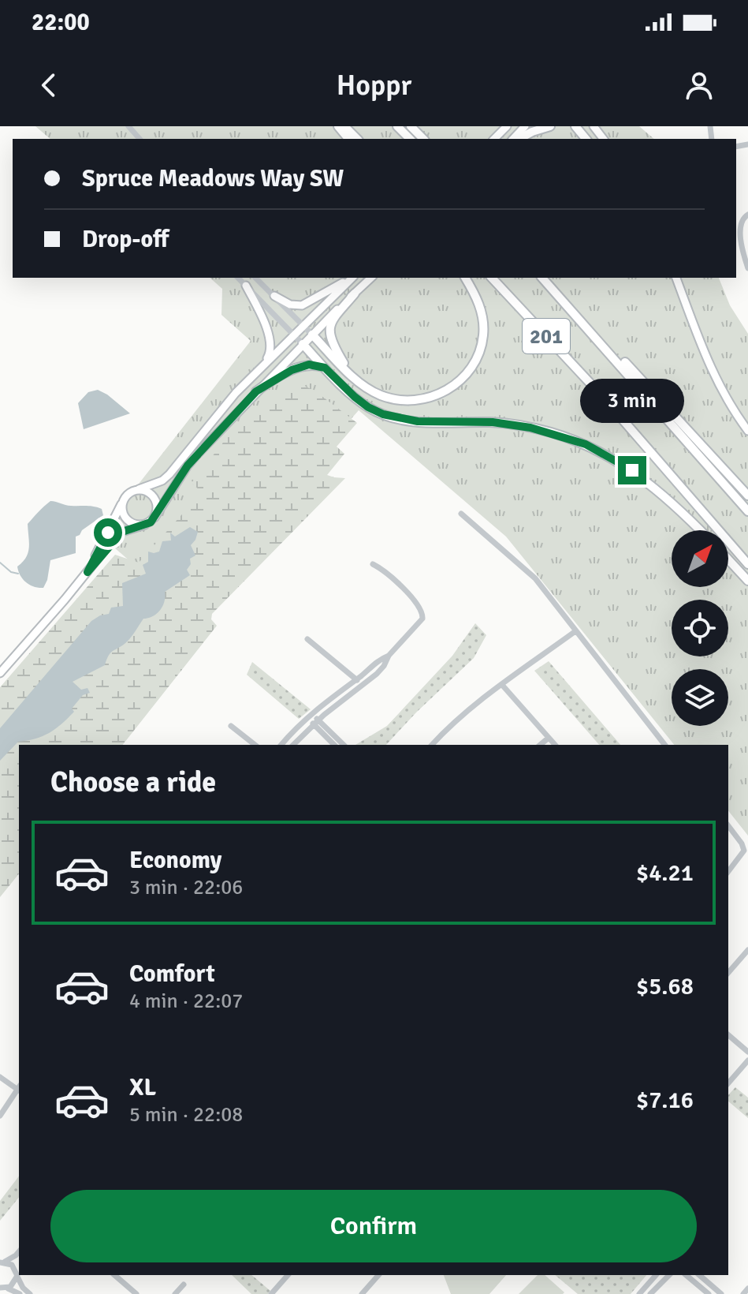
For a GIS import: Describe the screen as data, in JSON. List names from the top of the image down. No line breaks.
{"streets":{"highway":["201"]},"north":"top right","page":{"status":"22:00","header":"Hoppr","banner":["Spruce Meadows Way SW","Drop-off"],"bubble":"3 min","heading":"Choose a ride","list":[{"name":"Economy","note":"3 min · 22:06","value":"$4.21"},{"name":"Comfort","note":"4 min · 22:07","value":"$5.68"},{"name":"XL","note":"5 min · 22:08","value":"$7.16"}],"buttons":"Confirm"}}
